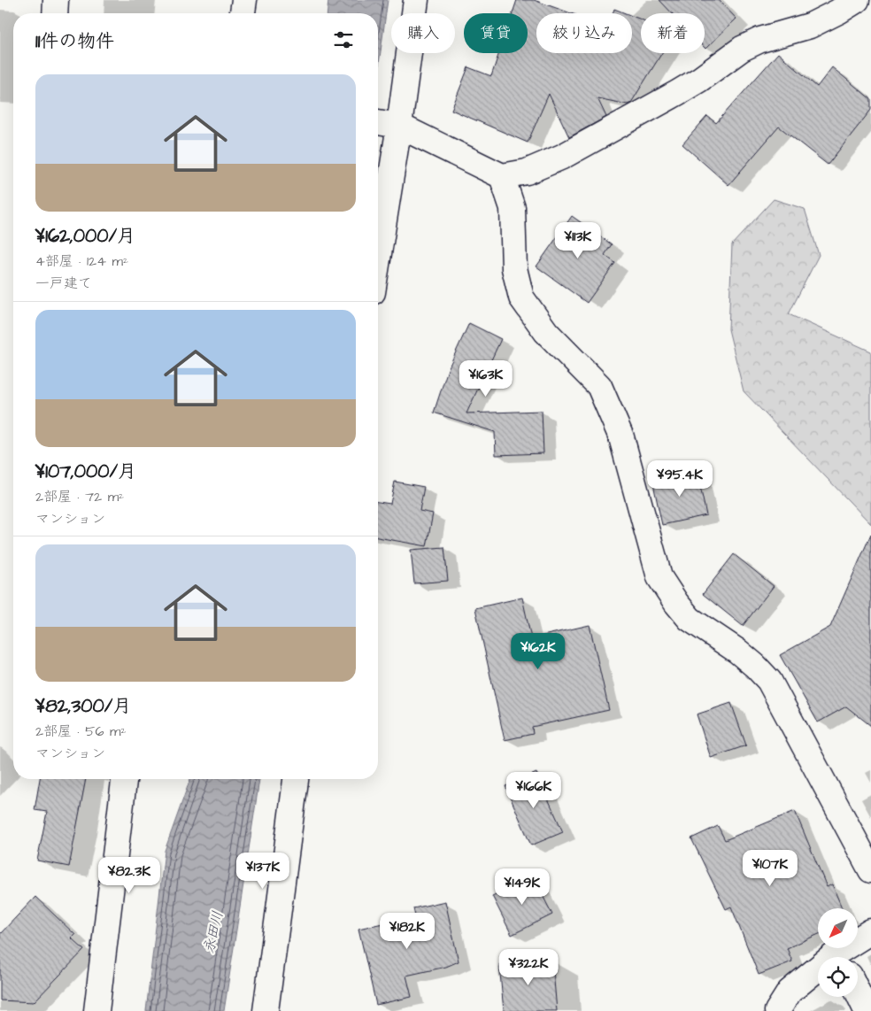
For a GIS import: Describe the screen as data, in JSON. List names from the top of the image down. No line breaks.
{"water":["永田川"],"north":"bottom left","page":{"chip":["購入","賃貸","絞り込み","新着"],"heading":"11件の物件","list":[{"name":"¥162,000/月","note":"4部屋 · 124 m² · 一戸建て"},{"name":"¥107,000/月","note":"2部屋 · 72 m² · マンション"},{"name":"¥82,300/月","note":"2部屋 · 56 m² · マンション"}],"price":["¥113K","¥163K","¥95.4K","¥162K","¥166K","¥107K","¥137K","¥82.3K","¥149K","¥182K","¥322K"]}}
